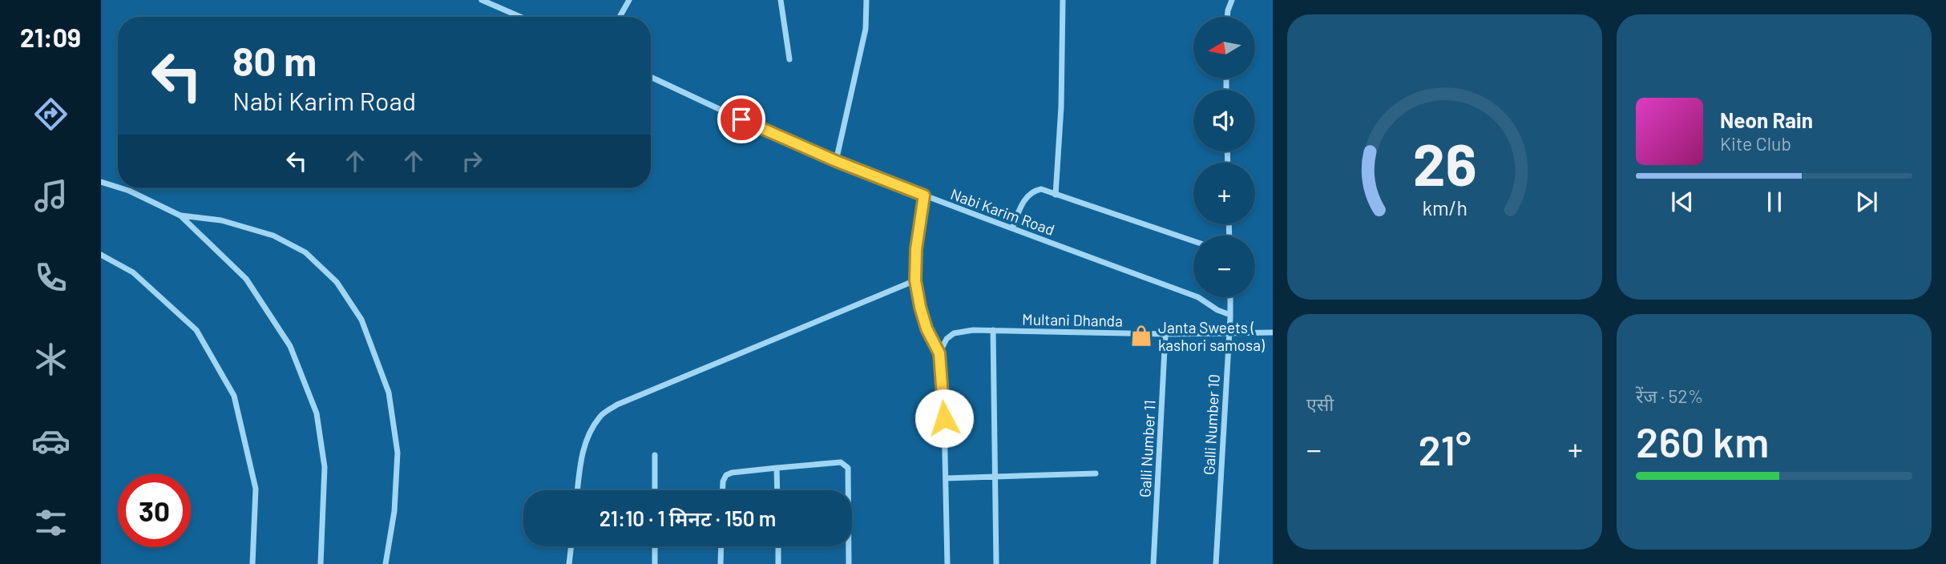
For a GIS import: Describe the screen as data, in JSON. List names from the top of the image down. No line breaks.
{"streets":{"street":["Nabi Karim Road","Multani Dhanda","Galli Number 10","Galli Number 11"]},"crossings":[["Nabi Karim Road","Galli Number 10"],["Multani Dhanda","Galli Number 10"],["Multani Dhanda","Galli Number 11"]],"places":{"shop":["Janta Sweets ( kashori samosa)"]},"north":"left","page":{"tabs":"21:09","map_buttons":["+","−"],"turn":["80 m","Nabi Karim Road"],"song":["Neon Rain","Kite Club"],"tile":["एसी",["रेंज · 52%","260 km"]],"heat":["−","21°","+"],"limit":"30","trip":"21:10 · 1 मिनट · 150 m","gauge":["26","km/h"]}}
